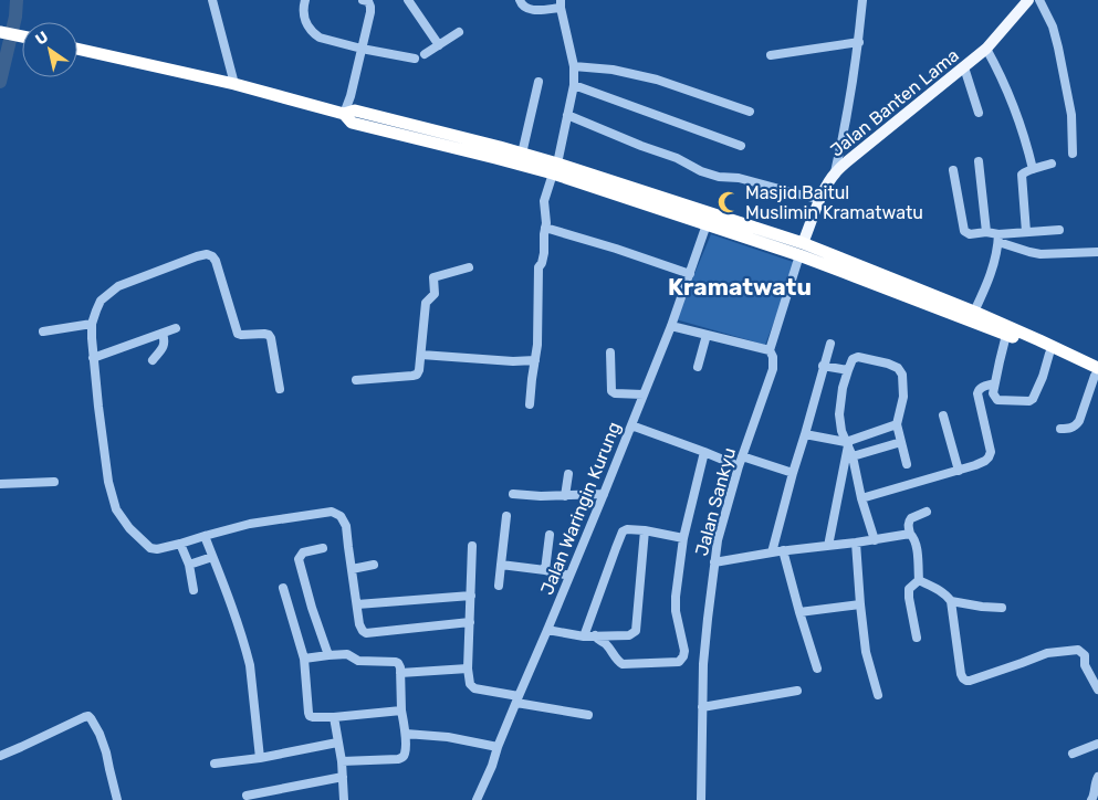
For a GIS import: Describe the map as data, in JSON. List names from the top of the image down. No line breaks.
{"streets":{"main road":["Jalan Banten Lama"],"street":["Jalan Sankyu","Jalan Waringin Kurung"]},"crossings":[["Jalan Banten Lama","Jalan Sankyu"]],"districts":["Kramatwatu"],"places":{"mosque":["Masjid Baitul Muslimin Kramatwatu"]},"north":"top left"}
